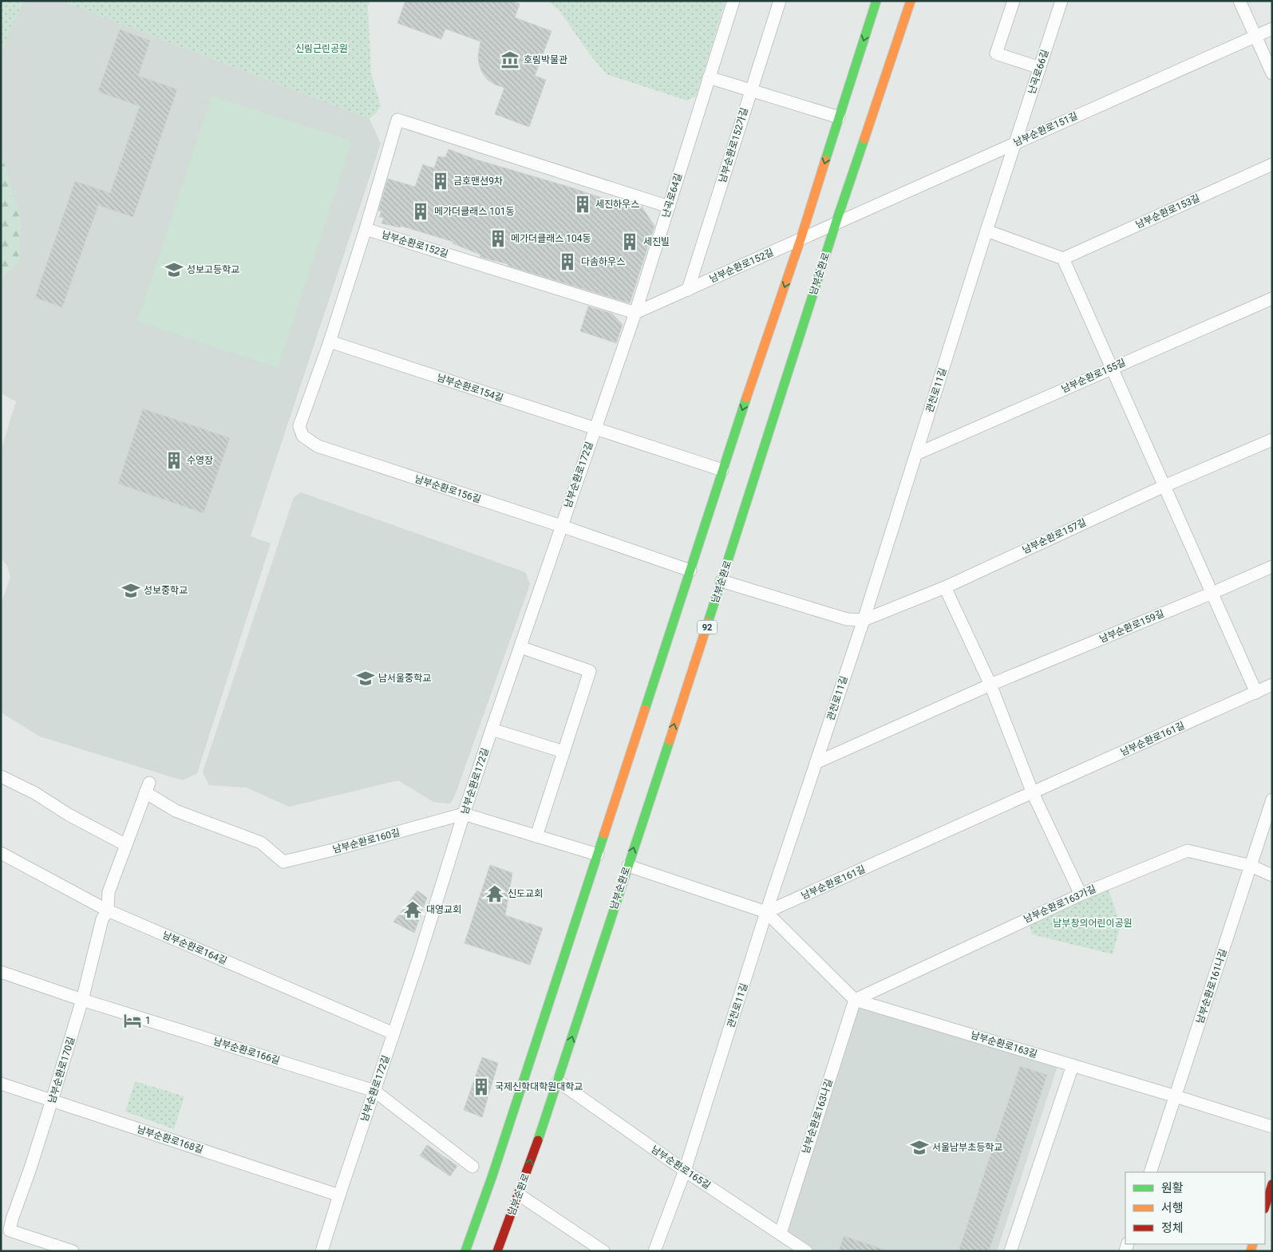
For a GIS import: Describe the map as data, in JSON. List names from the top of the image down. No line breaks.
{"streets":{"main road":["남부순환로","92"],"street":["난곡로66길","남부순환로151길","남부순환로152가길","난곡로64길","남부순환로153길","남부순환로152길","남부순환로155길","남부순환로154길","관천로11길","남부순환로172길","남부순환로156길","남부순환로157길","남부순환로159길","남부순환로161길","남부순환로160길","남부순환로163가길","남부순환로164길","남부순환로161나길","남부순환로163길","남부순환로166길","남부순환로170길","남부순환로163나길","남부순환로168길","남부순환로165길"]},"crossings":[["난곡로66길","남부순환로151길"],["난곡로66길","관천로11길"],["남부순환로151길","남부순환로152길"],["남부순환로151길","남부순환로"],["남부순환로151길","관천로11길"],["남부순환로152가길","남부순환로152길"],["난곡로64길","남부순환로152길"],["난곡로64길","남부순환로172길"],["남부순환로152길","남부순환로"],["남부순환로152길","남부순환로172길"],["남부순환로","남부순환로157길"],["남부순환로","남부순환로165길"],["남부순환로155길","관천로11길"],["남부순환로154길","남부순환로172길"],["남부순환로154길","남부순환로156길"],["관천로11길","남부순환로157길"],["관천로11길","남부순환로159길"],["관천로11길","남부순환로161길"],["관천로11길","남부순환로163길"],["관천로11길","남부순환로165길"],["남부순환로172길","남부순환로156길"],["남부순환로172길","남부순환로160길"],["남부순환로172길","남부순환로164길"],["남부순환로172길","남부순환로166길"],["남부순환로172길","남부순환로168길"],["남부순환로161길","남부순환로163길"],["남부순환로160길","남부순환로170길"],["남부순환로163가길","남부순환로161나길"],["남부순환로163가길","남부순환로163길"],["남부순환로163가길","남부순환로163나길"],["남부순환로164길","남부순환로170길"],["남부순환로161나길","남부순환로163길"],["남부순환로163길","남부순환로163나길"],["남부순환로166길","남부순환로170길"],["남부순환로170길","남부순환로168길"],["남부순환로163나길","남부순환로165길"]],"parks":["신림근린공원","남부창의어린이공원"],"places":{"museum":["호림박물관"],"building":["금호맨션9차","세진하우스","메가더클래스 101동","메가더클래스 104동","세진빌","다솜하우스","수영장","국제신학대학원대학교"],"school or university":["성보고등학교","성보중학교","남서울중학교","서울남부초등학교"],"temple":["신도교회","대영교회"],"hotel":["1"]},"legend":["원활","서행","정체"]}
